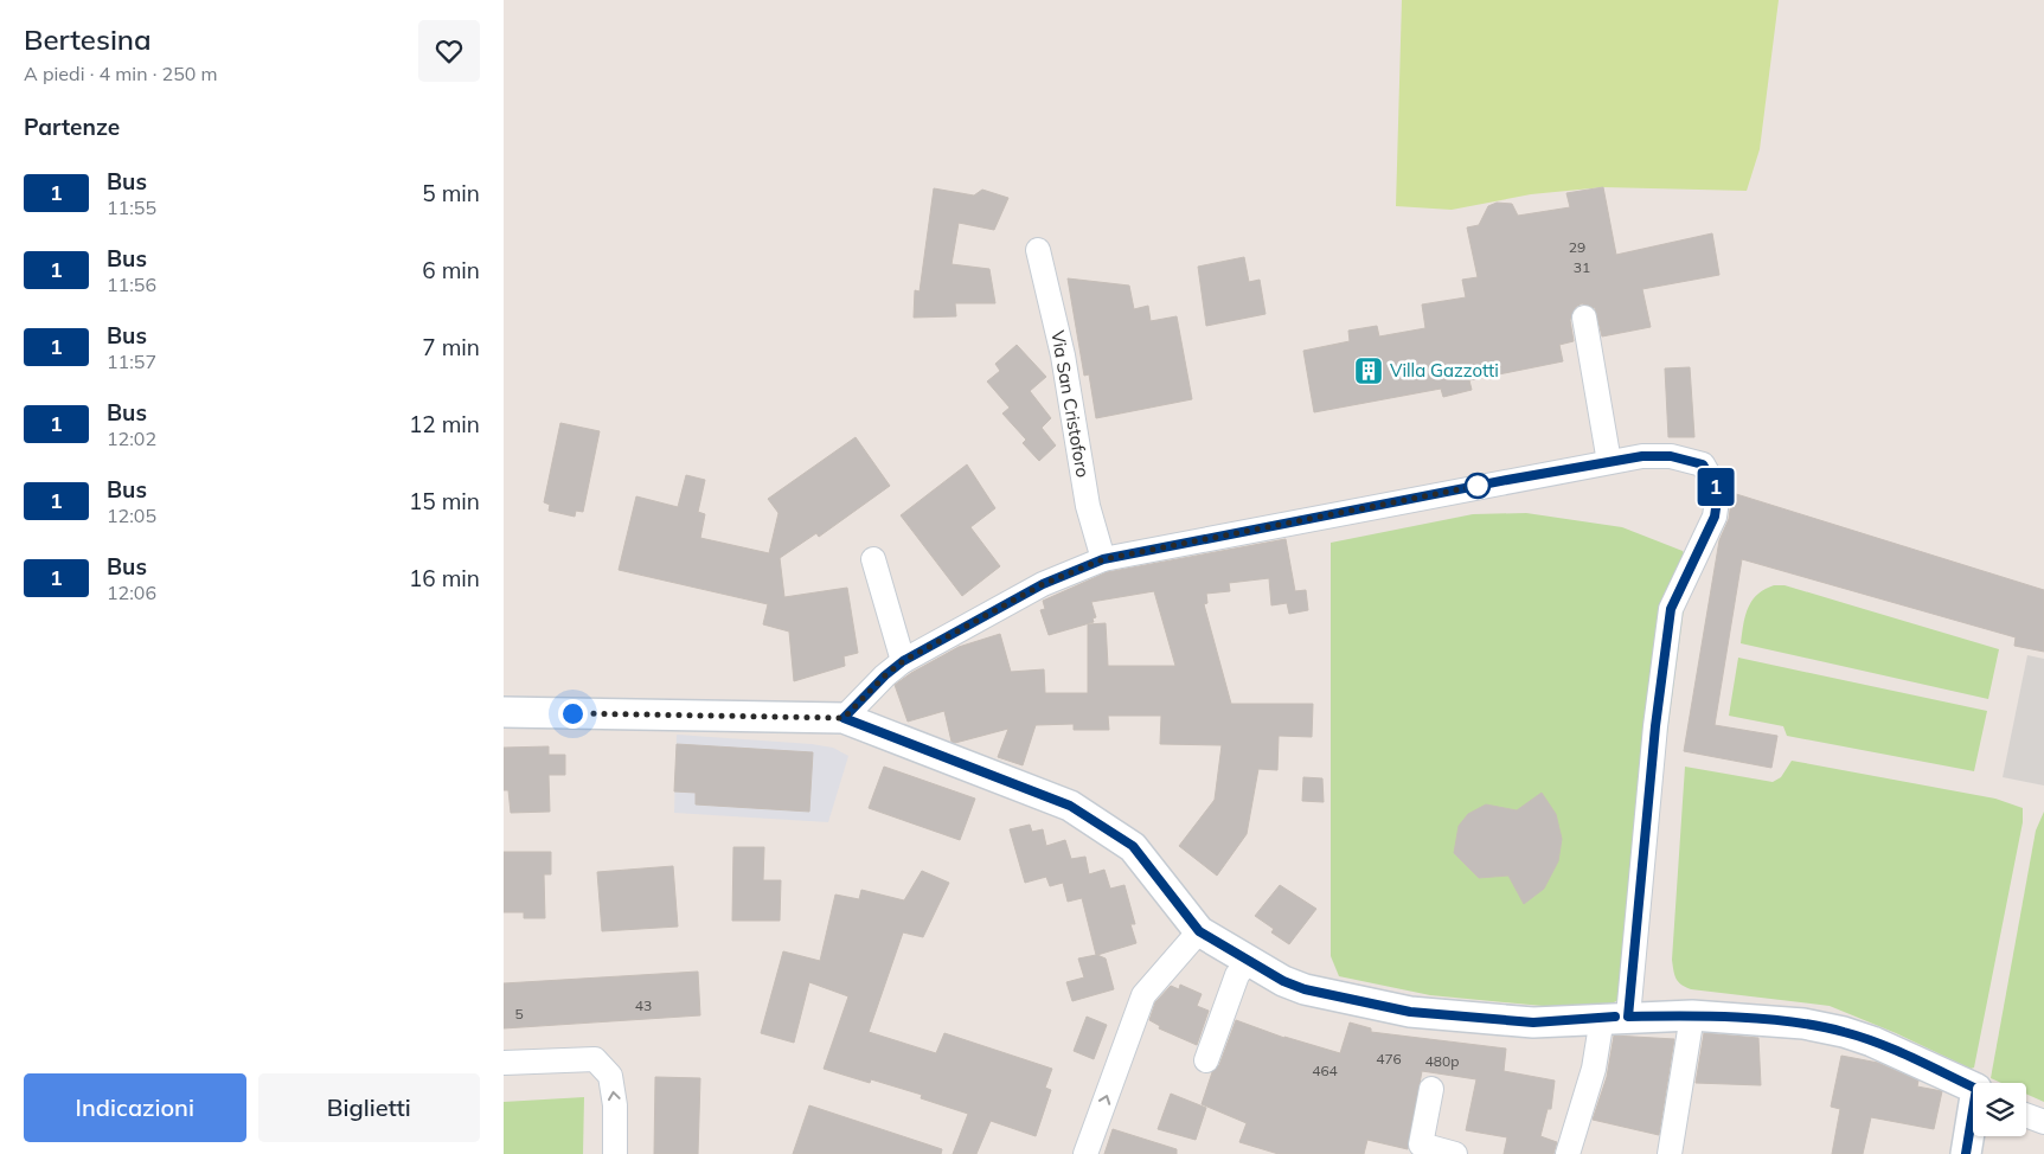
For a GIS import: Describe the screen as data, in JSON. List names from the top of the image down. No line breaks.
{"streets":{"street":["Via San Cristoforo"]},"places":{"building":["Villa Gazzotti"]},"lines":["bus line 1"],"house_numbers":["29","31","43","5","476","480p","464"],"page":{"heading":[["Bertesina","A piedi · 4 min · 250 m"],"Partenze"],"on_map":"1","list":[{"mark":"1","name":"Bus","note":"11:55","value":"5 min"},{"mark":"1","name":"Bus","note":"11:56","value":"6 min"},{"mark":"1","name":"Bus","note":"11:57","value":"7 min"},{"mark":"1","name":"Bus","note":"12:02","value":"12 min"},{"mark":"1","name":"Bus","note":"12:05","value":"15 min"},{"mark":"1","name":"Bus","note":"12:06","value":"16 min"}],"buttons":["Indicazioni","Biglietti"]}}
